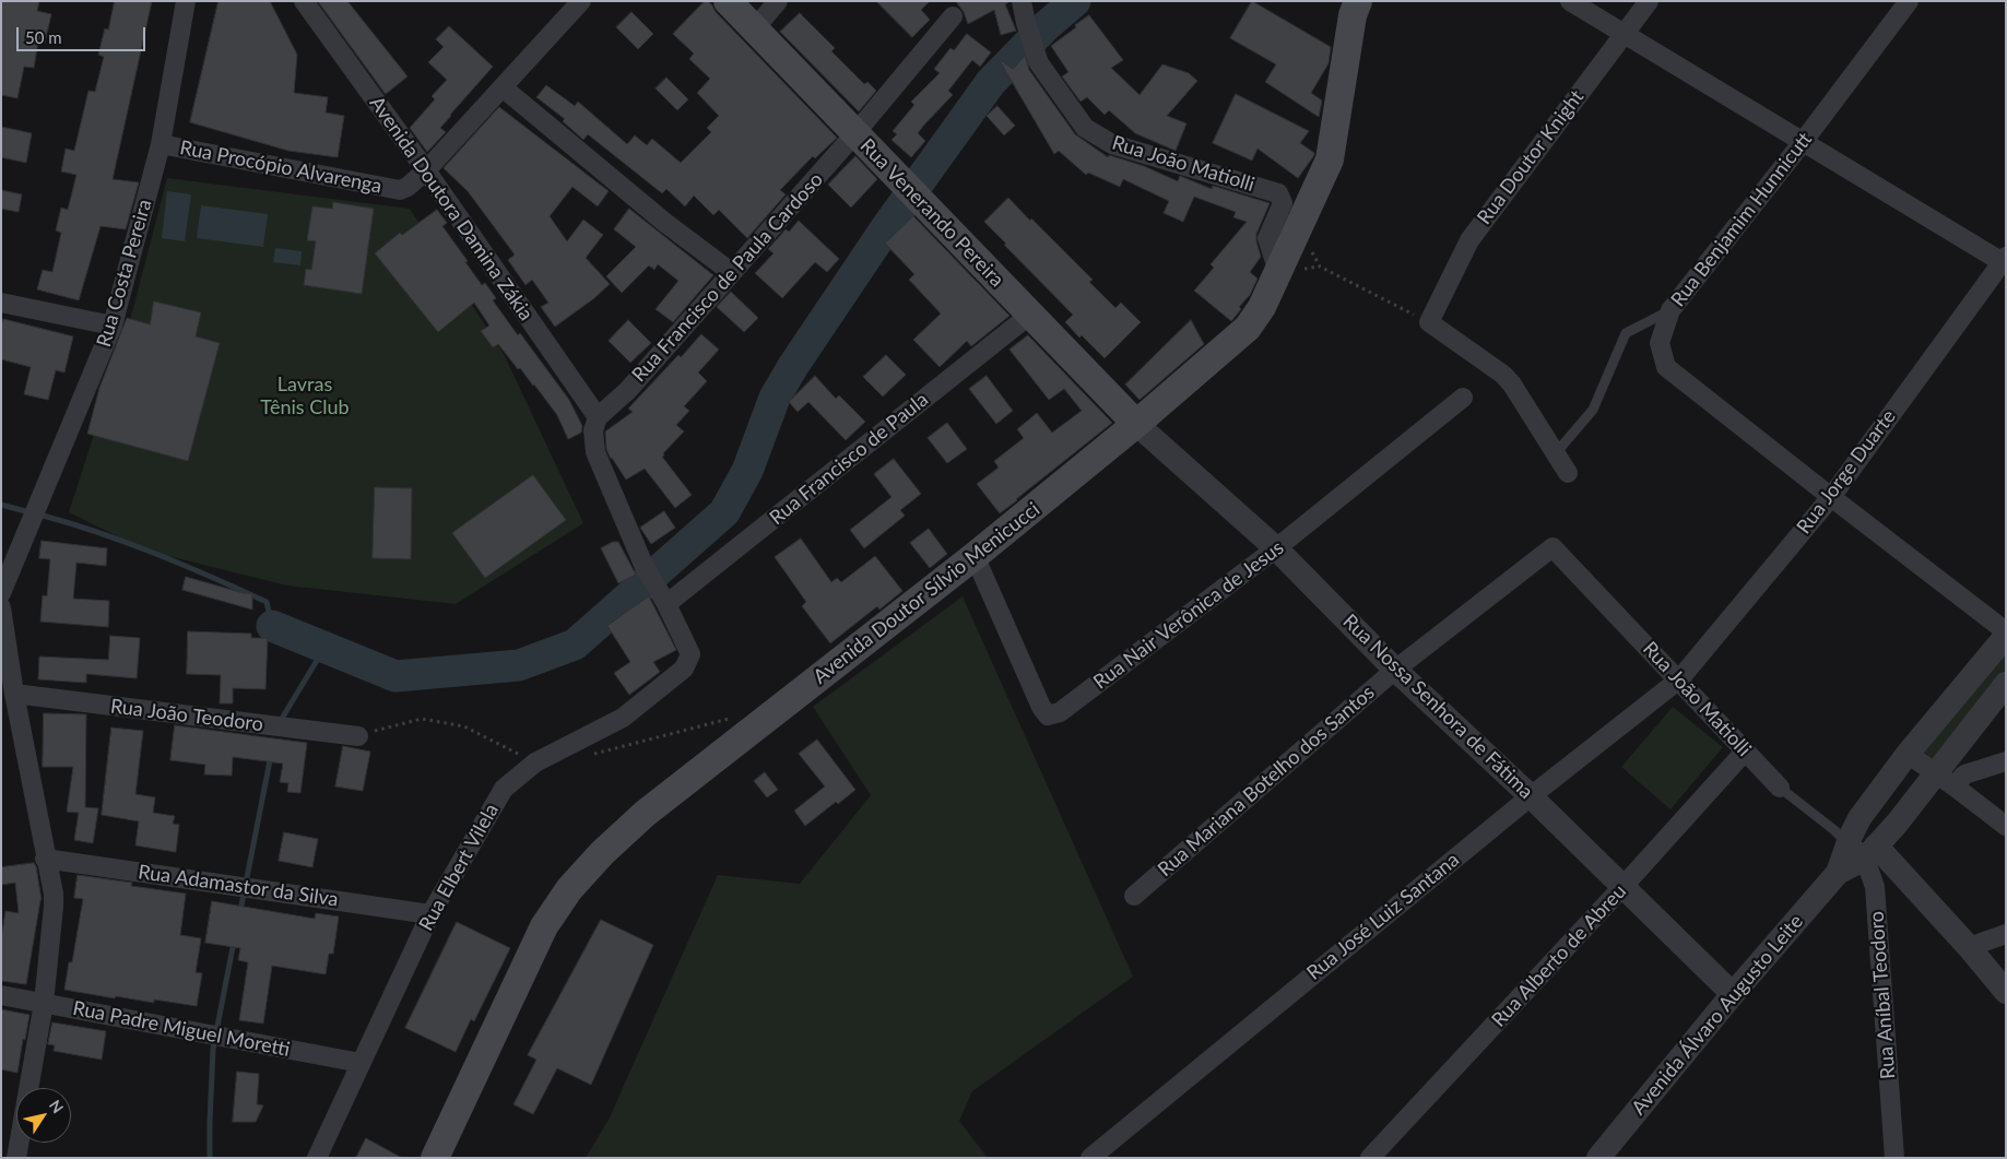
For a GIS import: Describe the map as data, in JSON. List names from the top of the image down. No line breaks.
{"streets":{"main road":["Rua Venerando Pereira","Avenida Doutor Sílvio Menicucci"],"street":["Rua Doutor Knight","Rua João Matiolli","Rua Procópio Alvarenga","Avenida Doutora Damina Zákia","Rua Benjamim Hunnicutt","Rua Costa Pereira","Rua Francisco de Paula Cardoso","Rua Francisco de Paula","Rua Jorge Duarte","Rua Nair Verônica de Jesus","Rua Nossa Senhora de Fátima","Rua João Teodoro","Rua Mariana Botelho dos Santos","Rua Elbert Vilela","Rua Adamastor da Silva","Rua José Luiz Santana","Rua Alberto de Abreu","Rua Aníbal Teodoro","Avenida Álvaro Augusto Leite","Rua Padre Miguel Moretti"]},"crossings":[["Rua João Matiolli","Rua Jorge Duarte"],["Rua João Matiolli","Avenida Doutor Sílvio Menicucci"],["Rua João Matiolli","Rua Mariana Botelho dos Santos"],["Rua João Matiolli","Rua José Luiz Santana"],["Rua João Matiolli","Rua Alberto de Abreu"],["Rua João Matiolli","Rua Aníbal Teodoro"],["Rua João Matiolli","Avenida Álvaro Augusto Leite"],["Rua Procópio Alvarenga","Avenida Doutora Damina Zákia"],["Rua Procópio Alvarenga","Rua Costa Pereira"],["Avenida Doutora Damina Zákia","Rua Francisco de Paula Cardoso"],["Rua Venerando Pereira","Rua Francisco de Paula Cardoso"],["Rua Venerando Pereira","Rua Francisco de Paula"],["Rua Venerando Pereira","Avenida Doutor Sílvio Menicucci"],["Rua Venerando Pereira","Rua Nossa Senhora de Fátima"],["Rua Francisco de Paula","Rua Elbert Vilela"],["Rua Jorge Duarte","Rua José Luiz Santana"],["Avenida Doutor Sílvio Menicucci","Rua Nair Verônica de Jesus"],["Avenida Doutor Sílvio Menicucci","Rua Nossa Senhora de Fátima"],["Rua Nair Verônica de Jesus","Rua Nossa Senhora de Fátima"],["Rua Nossa Senhora de Fátima","Rua Mariana Botelho dos Santos"],["Rua Nossa Senhora de Fátima","Rua José Luiz Santana"],["Rua Nossa Senhora de Fátima","Rua Alberto de Abreu"],["Rua Nossa Senhora de Fátima","Avenida Álvaro Augusto Leite"],["Rua Elbert Vilela","Rua Adamastor da Silva"],["Rua Elbert Vilela","Rua Padre Miguel Moretti"],["Rua Aníbal Teodoro","Avenida Álvaro Augusto Leite"]],"parks":["Lavras Tênis Club"],"scale_bar":"50 m","north":"top right"}
